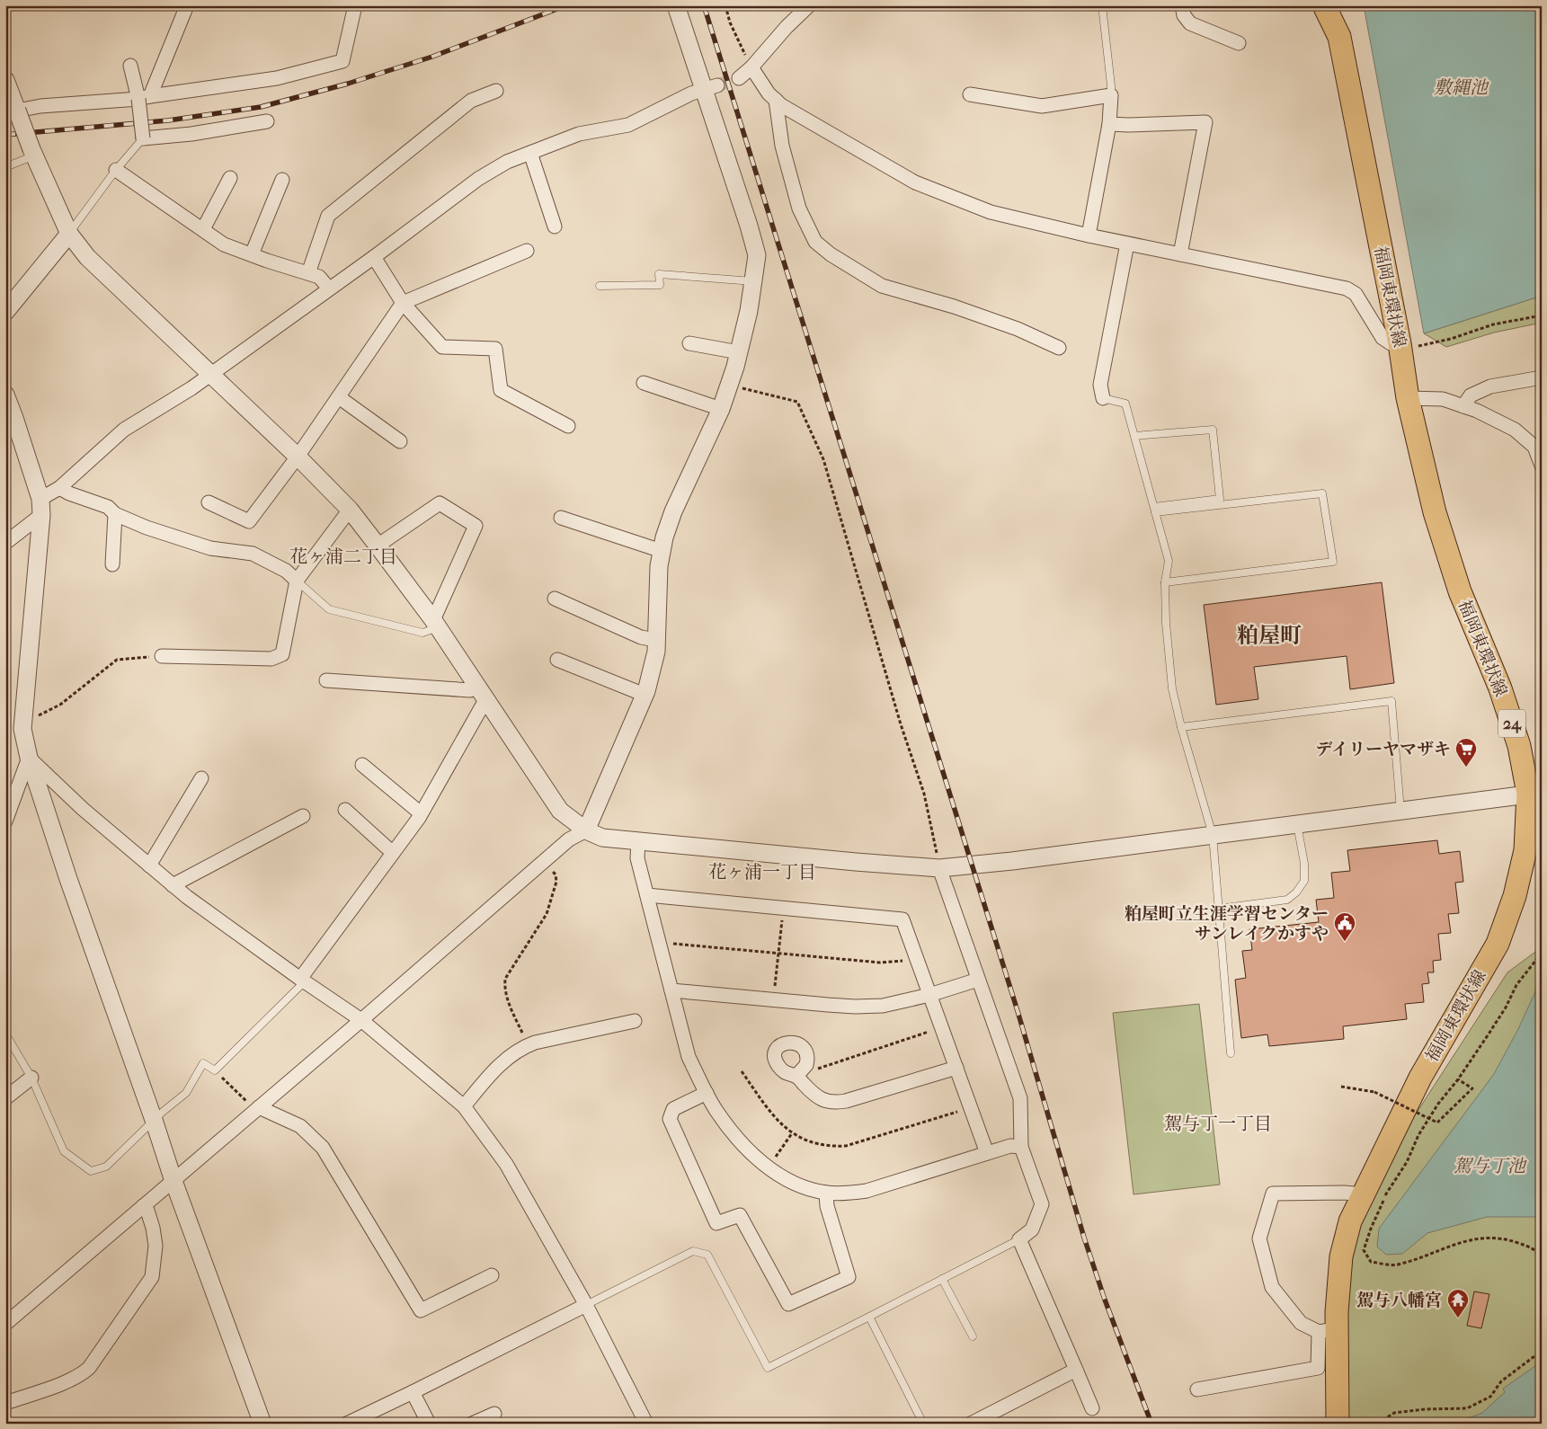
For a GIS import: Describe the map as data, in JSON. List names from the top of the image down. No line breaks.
{"streets":{"main road":["福岡東環状線","24"]},"districts":["花ヶ浦二丁目","粕屋町","花ヶ浦一丁目","駕与丁一丁目"],"water":["敷縄池","駕与丁池"],"places":{"supermarket":["デイリーヤマザキ"],"public building":["粕屋町立生涯学習センター サンレイクかすや"],"temple":["駕与八幡宮"]}}
